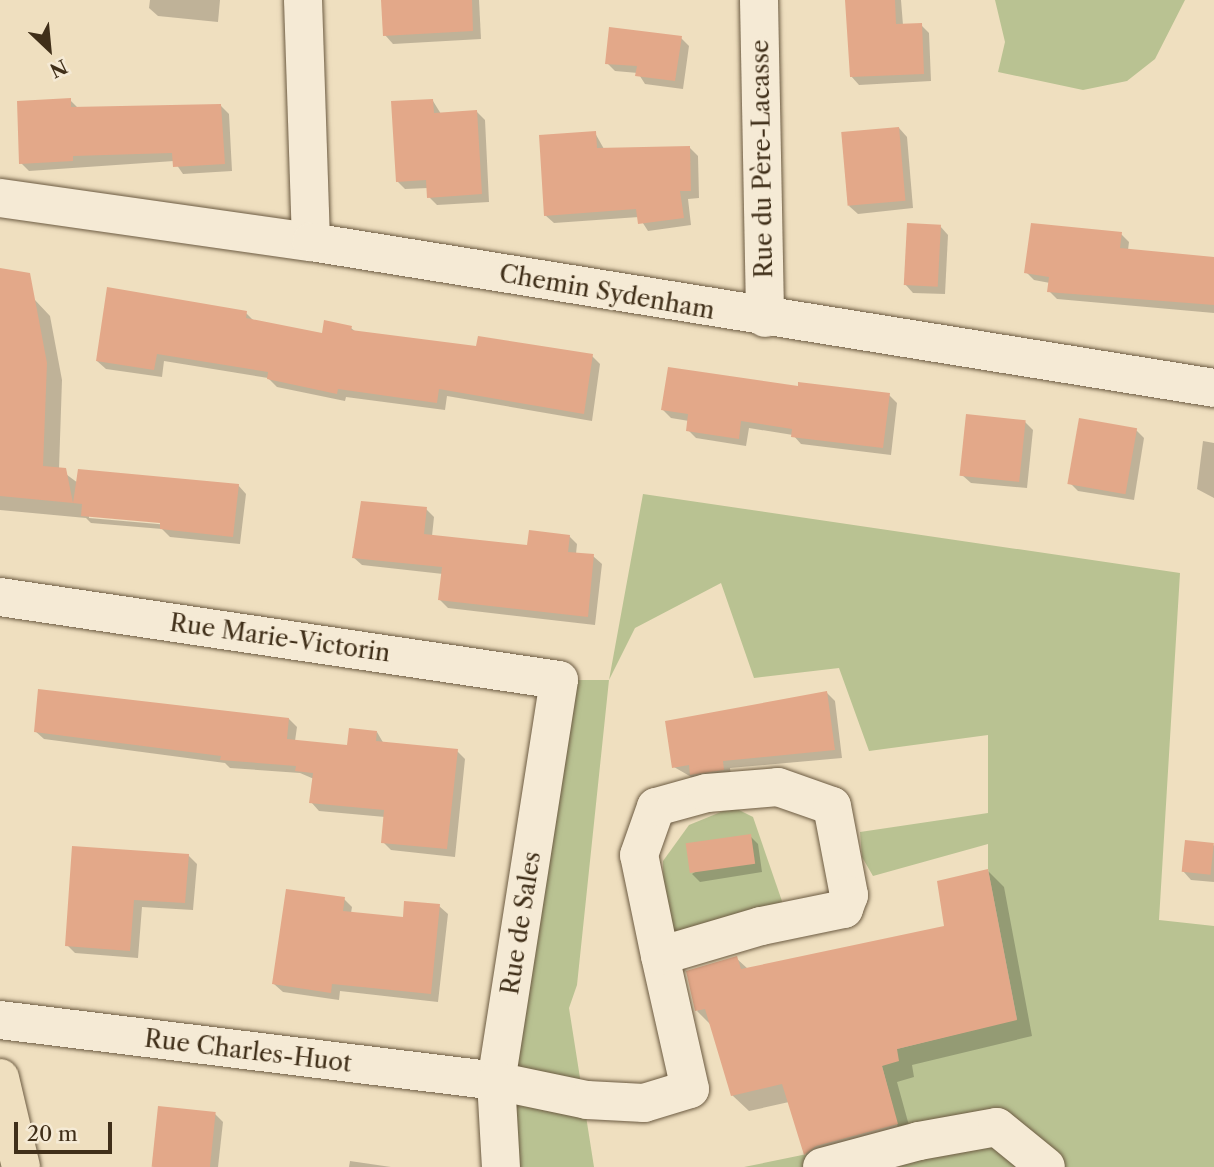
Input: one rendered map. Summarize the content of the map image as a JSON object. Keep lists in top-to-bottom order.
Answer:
{
  "streets": {
    "street": [
      "Rue du Père-Lacasse",
      "Chemin Sydenham",
      "Rue Marie-Victorin",
      "Rue de Sales",
      "Rue Charles-Huot"
    ]
  },
  "crossings": [
    ["Rue du Père-Lacasse", "Chemin Sydenham"],
    ["Rue Marie-Victorin", "Rue de Sales"],
    ["Rue de Sales", "Rue Charles-Huot"]
  ],
  "scale_bar": "20 m",
  "north": "bottom right"
}
